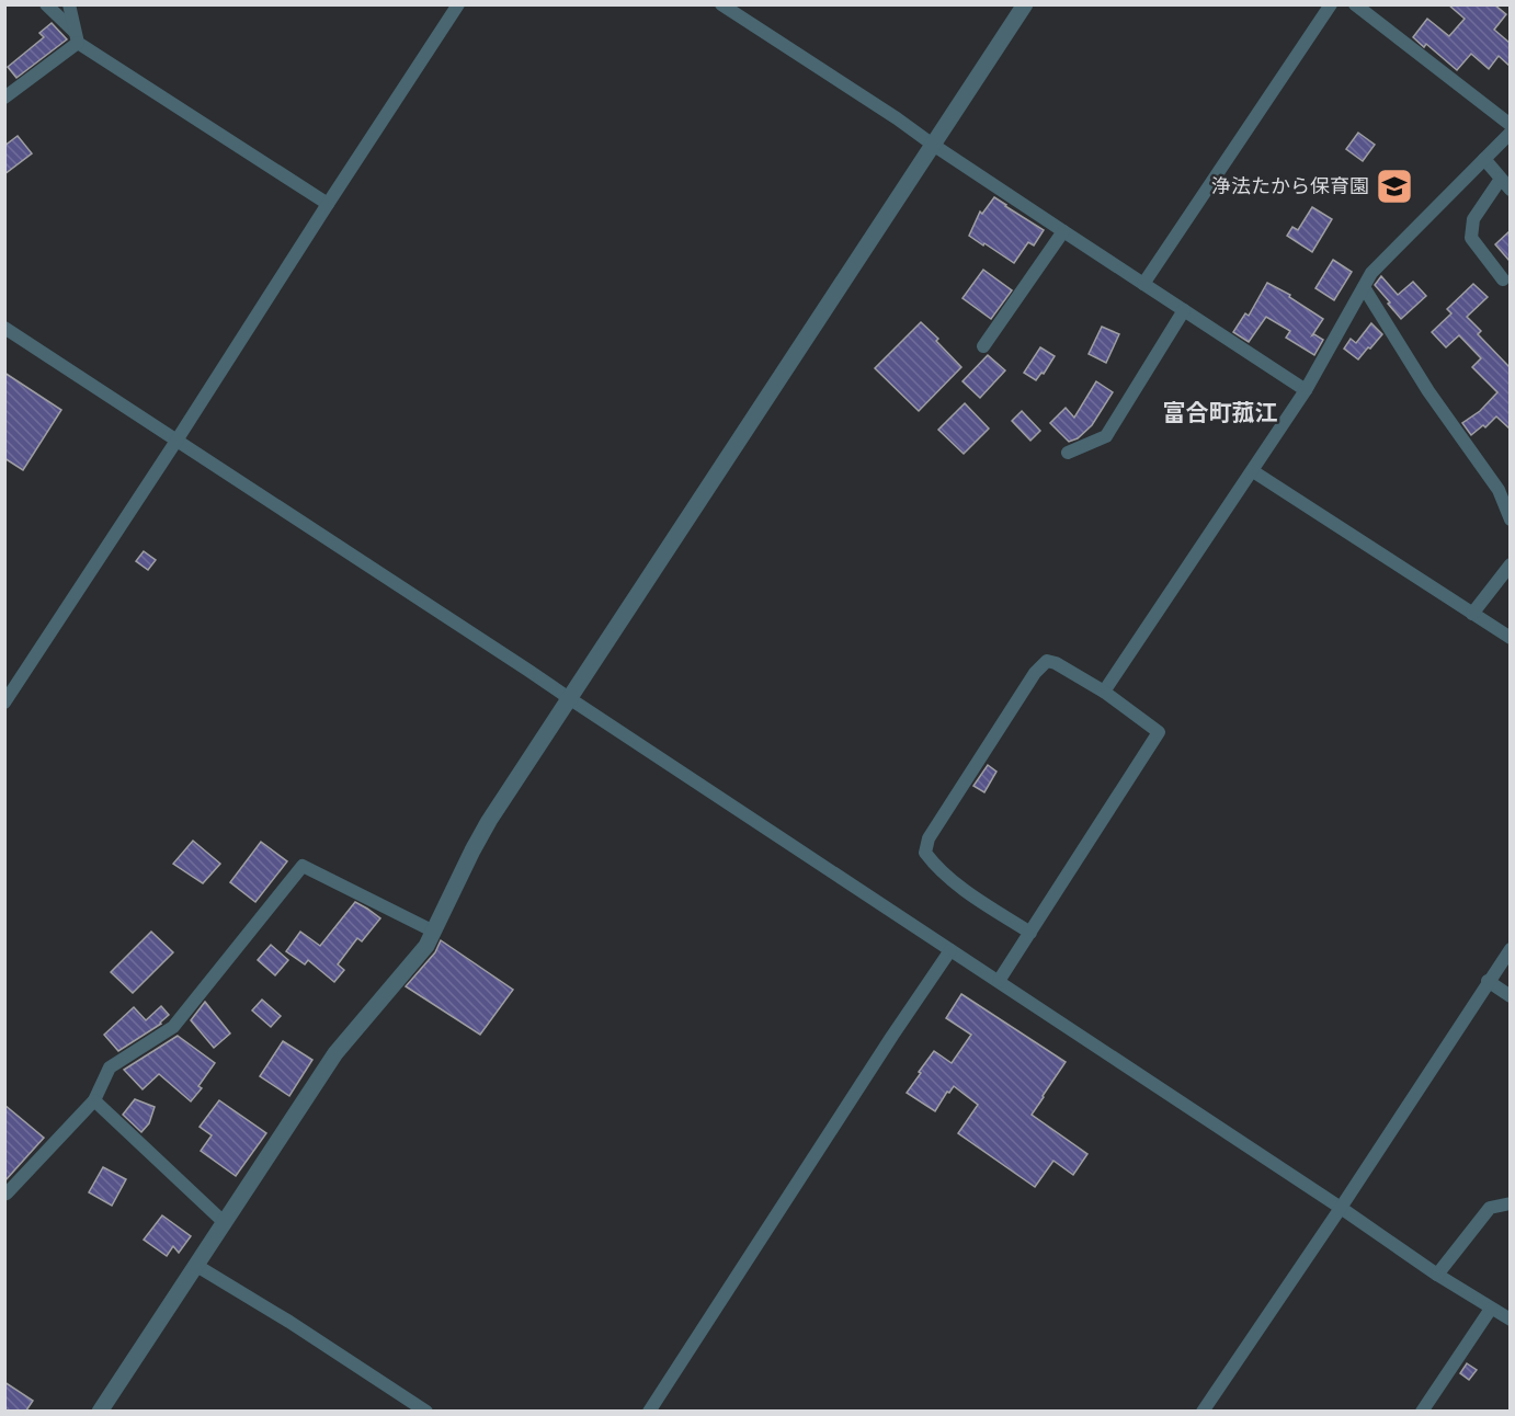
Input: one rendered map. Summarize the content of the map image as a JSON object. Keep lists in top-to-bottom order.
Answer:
{
  "districts": ["富合町菰江"],
  "places": {
    "school or university": ["浄法たから保育園"]
  }
}
